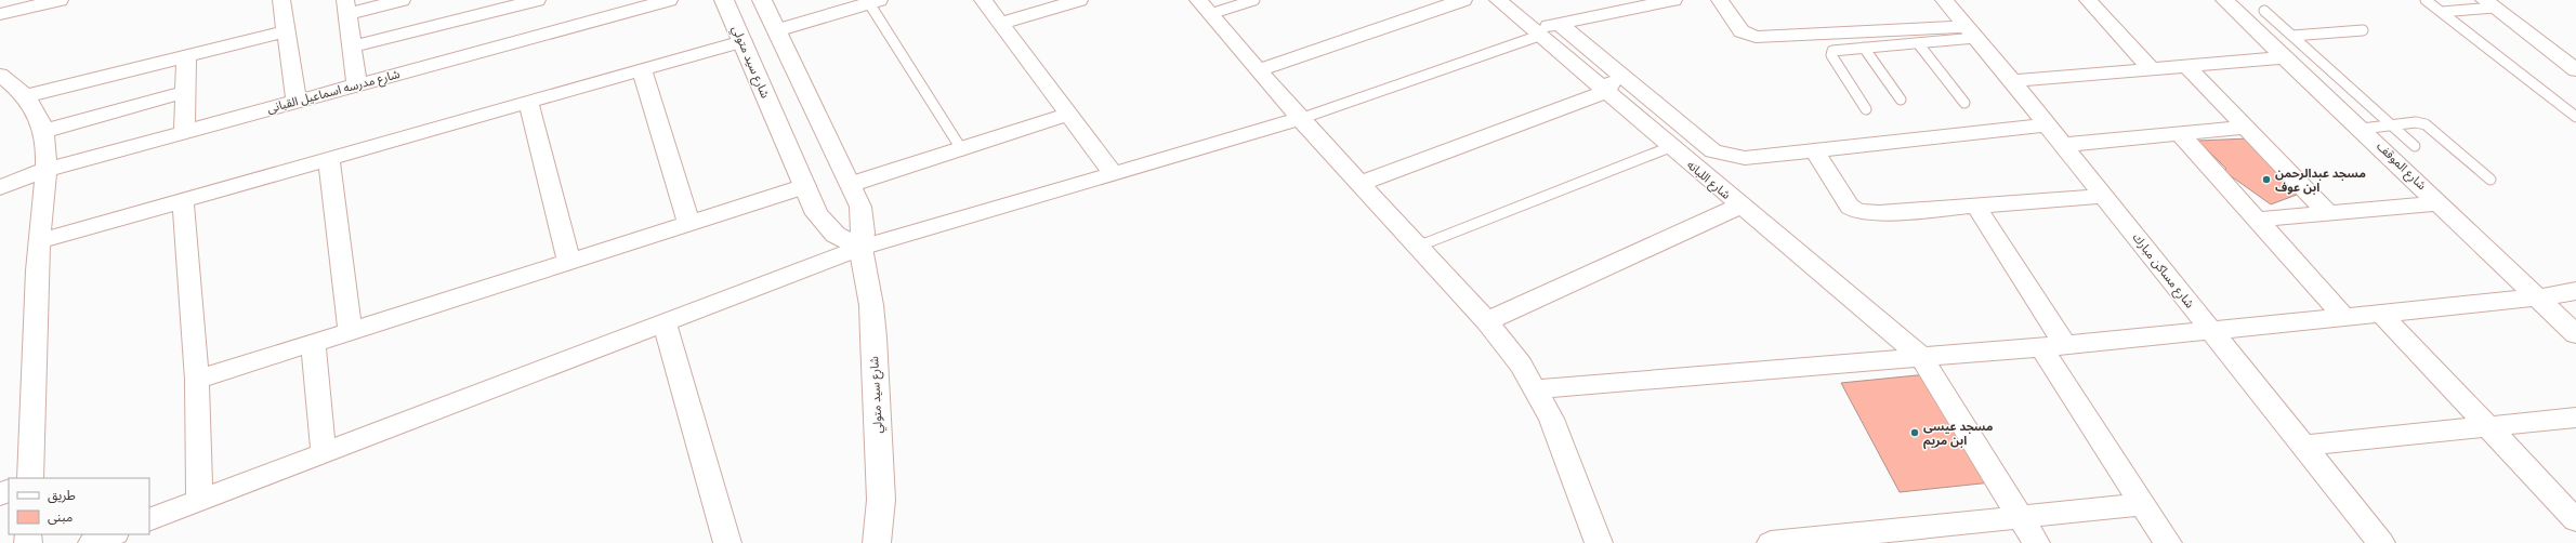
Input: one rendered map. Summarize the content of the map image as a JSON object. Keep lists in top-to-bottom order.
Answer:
{
  "streets": {
    "street": [
      "شارع سيد متولي",
      "شارع مدرسه اسماعيل القبانى",
      "شارع الموقف",
      "شارع اللبانه",
      "شارع مساكن مبارك"
    ]
  },
  "places": ["مسجد عبدالرحمن ابن عوف", "مسجد عيسى ابن مريم"],
  "legend": ["طريق", "مبنى"]
}
